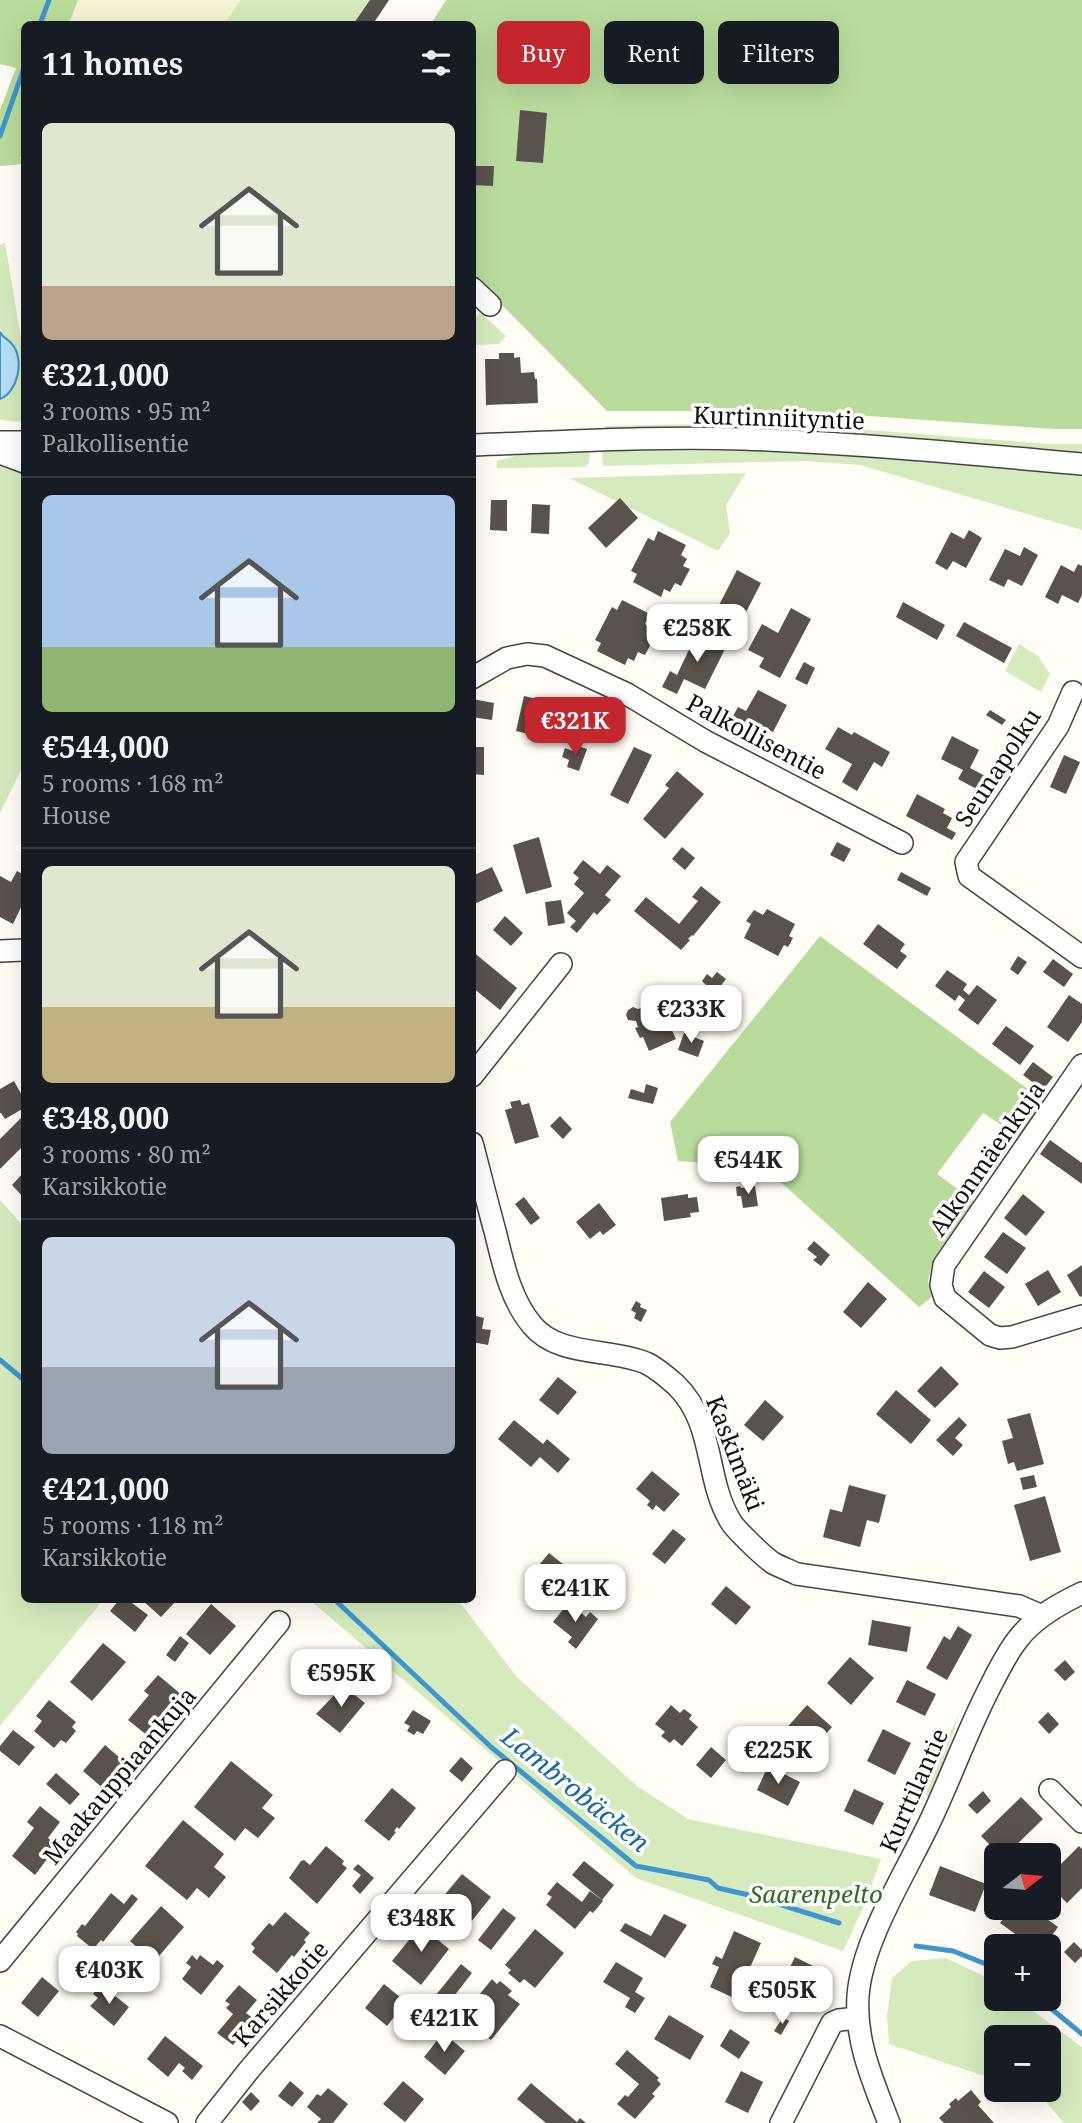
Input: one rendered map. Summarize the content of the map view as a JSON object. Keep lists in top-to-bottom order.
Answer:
{
  "streets": {
    "street": [
      "Kurtinniityntie",
      "Palkollisentie",
      "Seunapolku",
      "Alkonmäenkuja",
      "Kaskimäki",
      "Maakauppiaankuja",
      "Kurttilantie",
      "Karsikkotie"
    ]
  },
  "crossings": [
    ["Kaskimäki", "Kurttilantie"]
  ],
  "water": ["Lambrobäcken"],
  "parks": ["Saarenpelto"],
  "north": "right",
  "page": {
    "chip": ["Buy", "Rent", "Filters"],
    "heading": "11 homes",
    "list": [
      {
        "name": "€321,000",
        "note": "3 rooms · 95 m² · Palkollisentie"
      },
      {
        "name": "€544,000",
        "note": "5 rooms · 168 m² · House"
      },
      {
        "name": "€348,000",
        "note": "3 rooms · 80 m² · Karsikkotie"
      },
      {
        "name": "€421,000",
        "note": "5 rooms · 118 m² · Karsikkotie"
      }
    ],
    "price": [
      "€258K",
      "€321K",
      "€233K",
      "€544K",
      "€241K",
      "€595K",
      "€225K",
      "€348K",
      "€403K",
      "€505K",
      "€421K"
    ],
    "map_buttons": ["+", "−"]
  }
}
